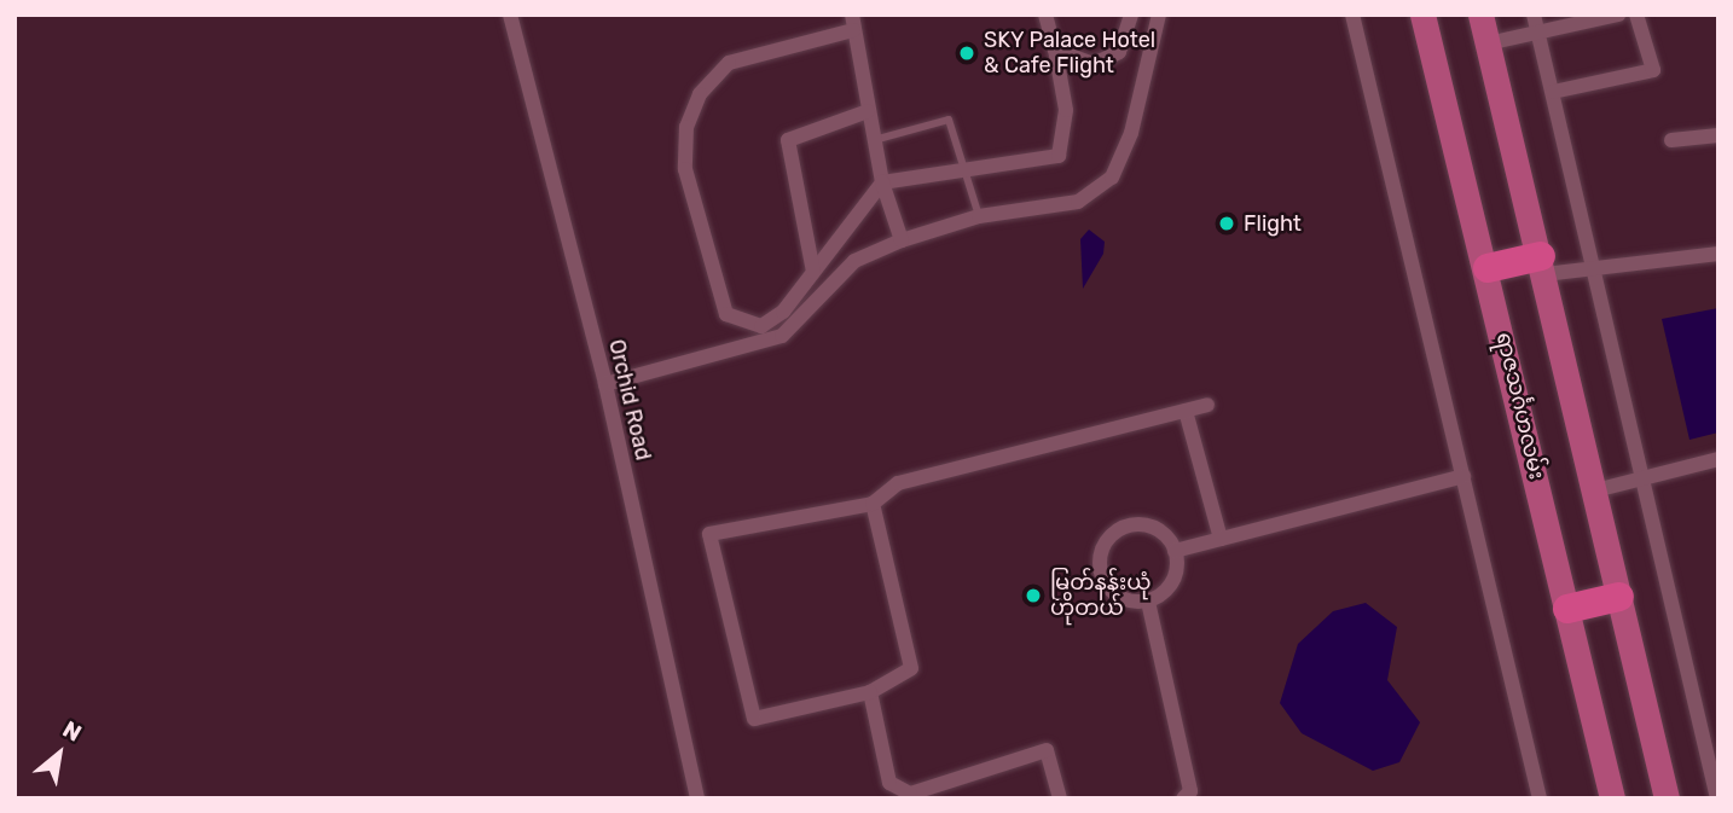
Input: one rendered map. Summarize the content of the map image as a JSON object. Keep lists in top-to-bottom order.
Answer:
{
  "streets": {
    "main road": ["ရာဇသင်္ဂဟလမ်း"],
    "street": ["Orchid Road"]
  },
  "places": ["SKY Palace Hotel & Cafe Flight", "Flight", "မြတ်နန်းယုံ ဟိုတယ်"],
  "north": "top right"
}
